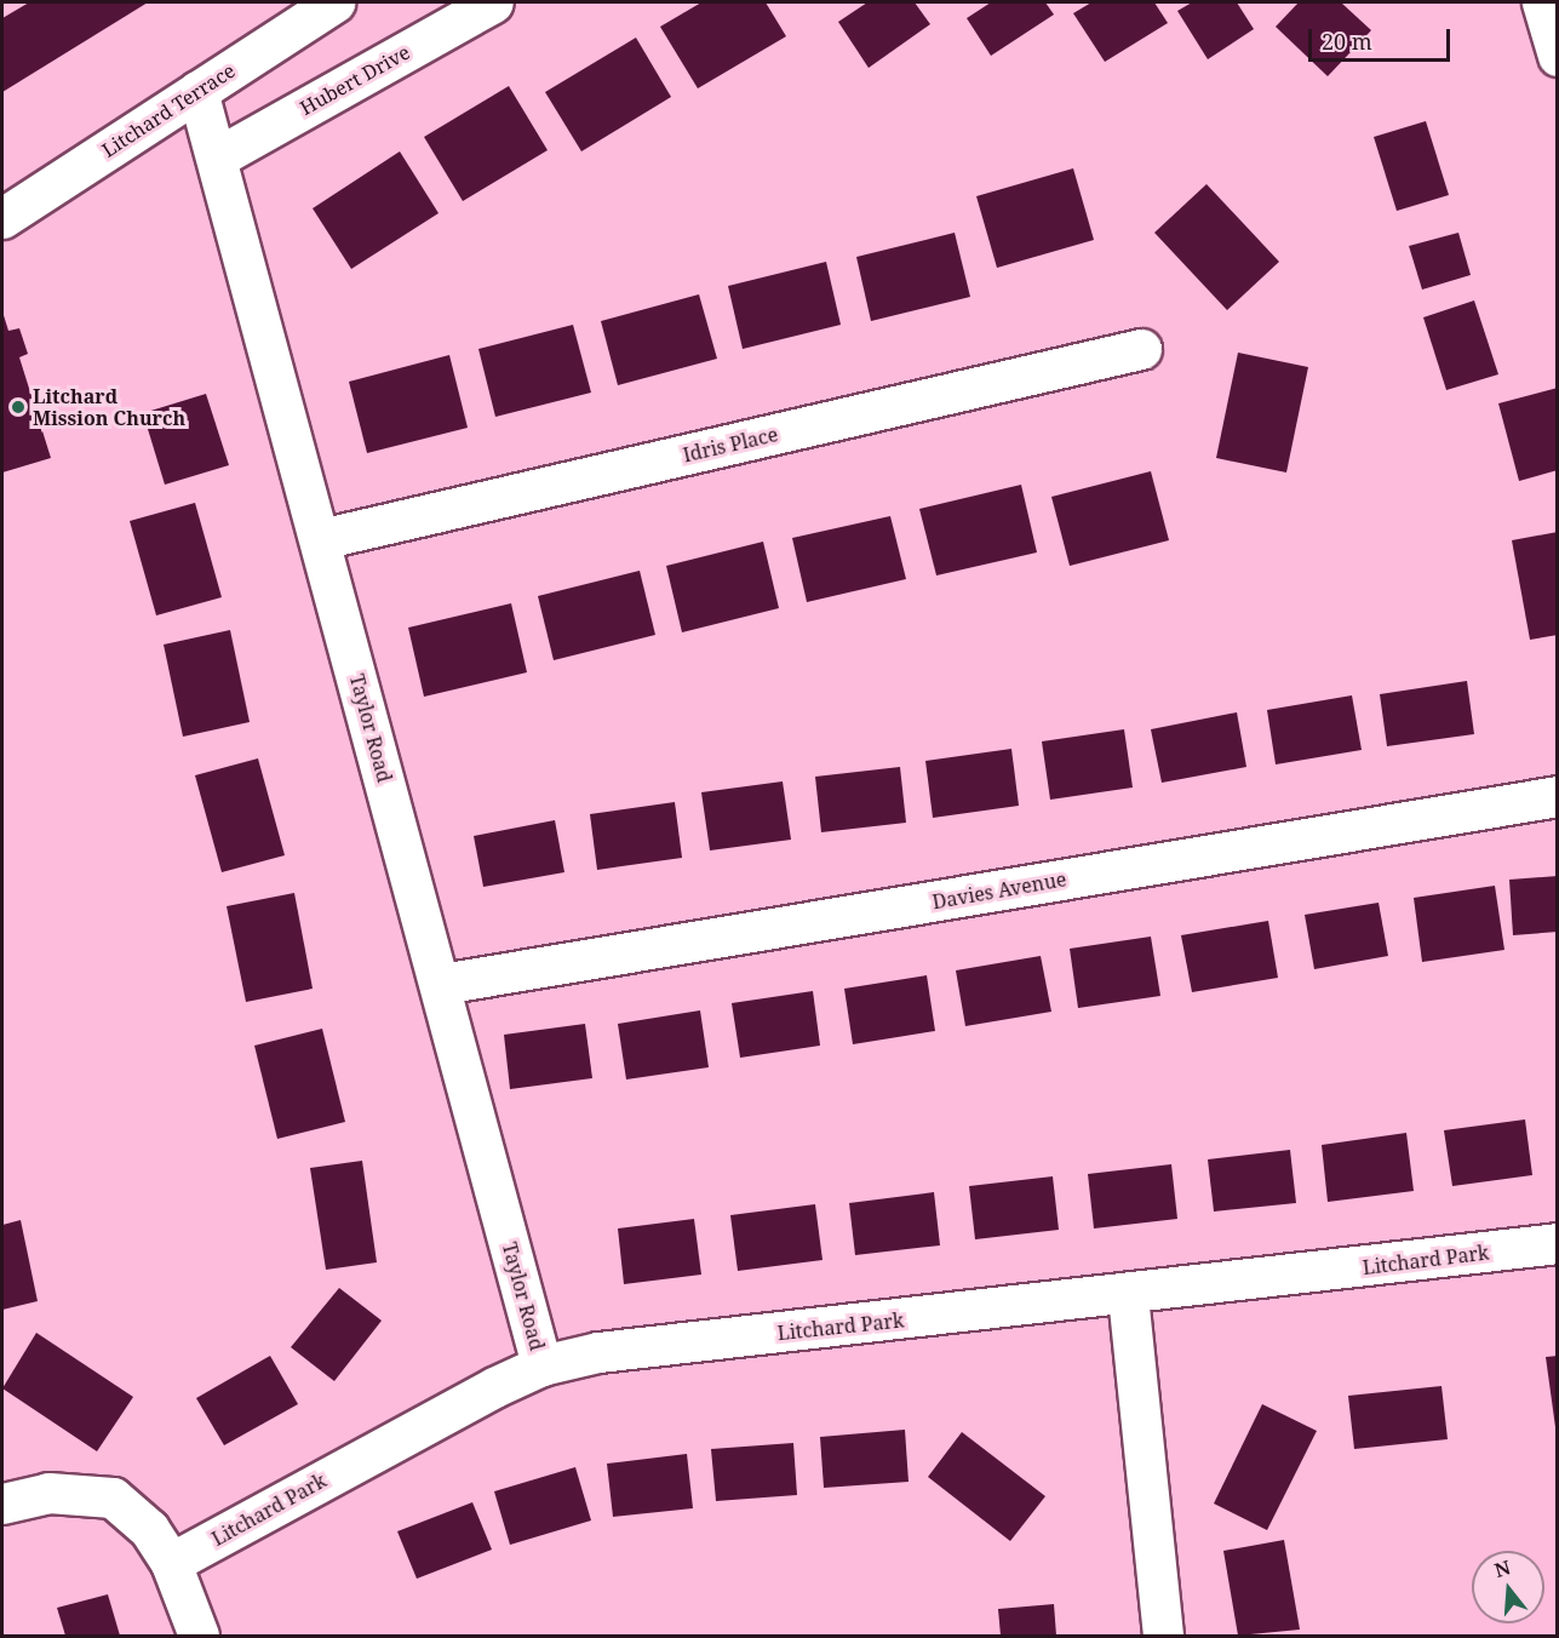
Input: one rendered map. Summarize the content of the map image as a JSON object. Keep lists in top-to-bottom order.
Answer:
{
  "streets": {
    "street": [
      "Hubert Drive",
      "Litchard Terrace",
      "Idris Place",
      "Taylor Road",
      "Davies Avenue",
      "Litchard Park"
    ]
  },
  "crossings": [
    ["Hubert Drive", "Taylor Road"],
    ["Litchard Terrace", "Taylor Road"],
    ["Idris Place", "Taylor Road"],
    ["Taylor Road", "Davies Avenue"],
    ["Taylor Road", "Litchard Park"]
  ],
  "places": ["Litchard Mission Church"],
  "scale_bar": "20 m",
  "north": "top"
}
